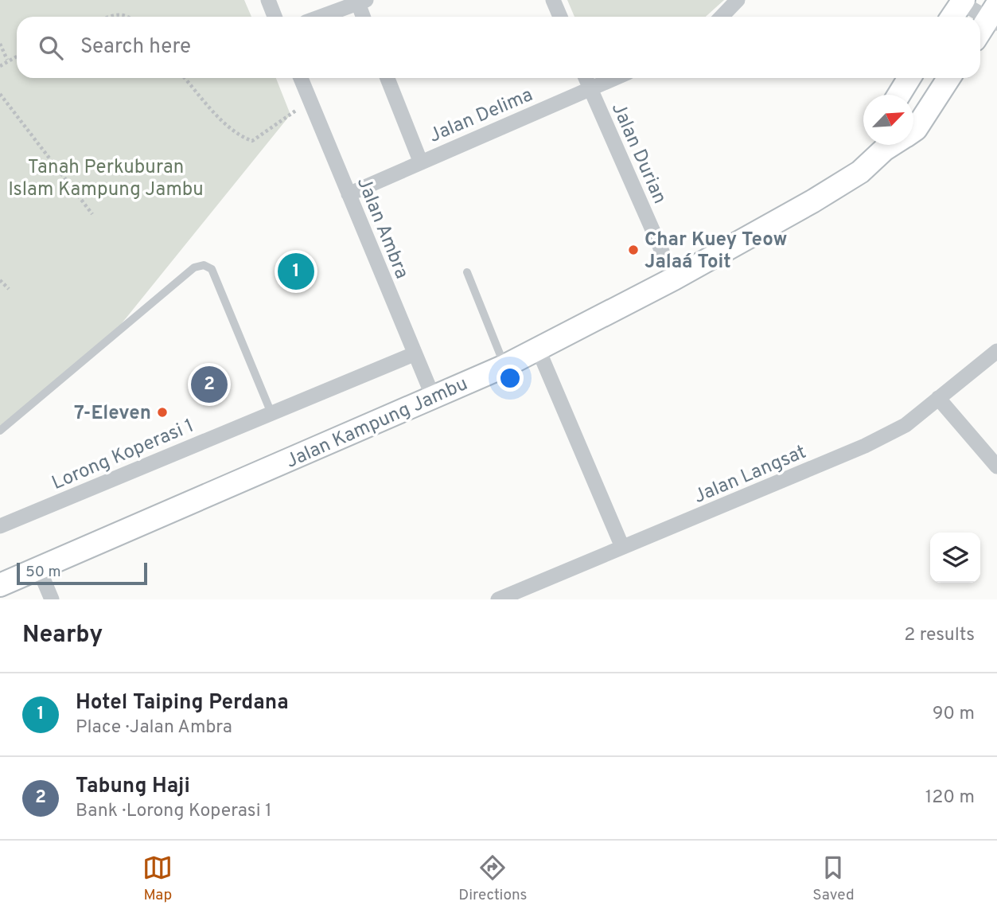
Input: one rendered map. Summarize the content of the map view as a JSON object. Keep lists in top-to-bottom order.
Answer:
{
  "streets": {
    "main road": ["Jalan Kampung Jambu"],
    "street": [
      "Jalan Delima",
      "Jalan Durian",
      "Jalan Ambra",
      "Lorong Koperasi 1",
      "Jalan Langsat"
    ]
  },
  "crossings": [
    ["Jalan Delima", "Jalan Durian"],
    ["Jalan Delima", "Jalan Ambra"],
    ["Jalan Durian", "Jalan Kampung Jambu"],
    ["Jalan Ambra", "Jalan Kampung Jambu"],
    ["Jalan Ambra", "Lorong Koperasi 1"]
  ],
  "parks": ["Tanah Perkuburan Islam Kampung Jambu"],
  "places": ["Char Kuey Teow Jalaá Toit", "7-Eleven"],
  "scale_bar": "50 m",
  "north": "top right",
  "page": {
    "search": "Search here",
    "pins": ["1", "2"],
    "scale": "50 m",
    "heading": ["Nearby", "2 results"],
    "list": [
      {
        "mark": "1",
        "name": "Hotel Taiping Perdana",
        "note": "Place · Jalan Ambra",
        "value": "90 m"
      },
      {
        "mark": "2",
        "name": "Tabung Haji",
        "note": "Bank · Lorong Koperasi 1",
        "value": "120 m"
      }
    ],
    "nav": ["Map", "Directions", "Saved"]
  }
}
